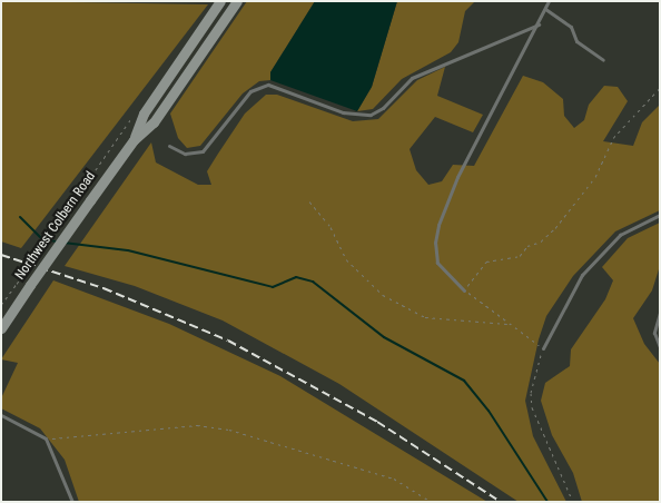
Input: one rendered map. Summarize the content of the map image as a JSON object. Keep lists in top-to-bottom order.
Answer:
{
  "streets": {
    "main road": ["Northwest Colbern Road"]
  }
}
